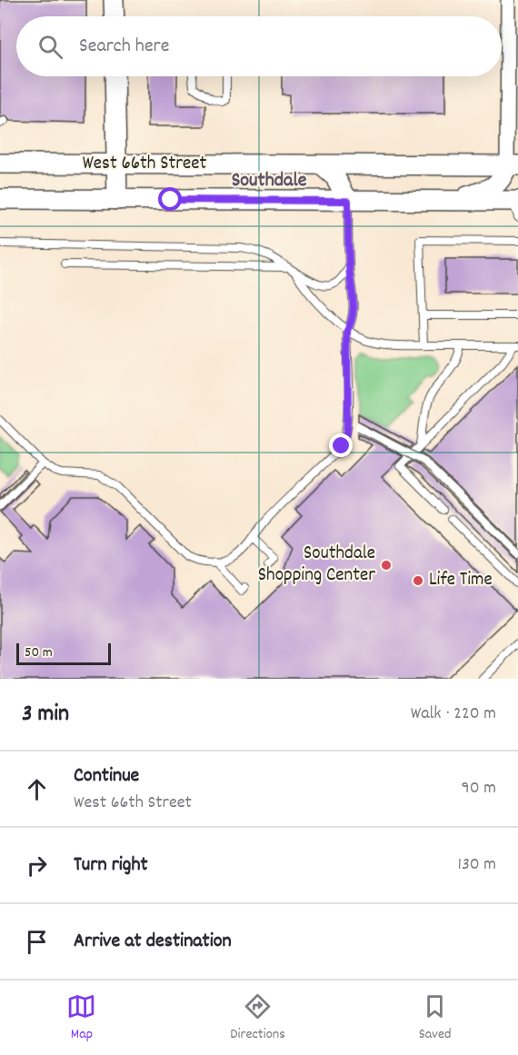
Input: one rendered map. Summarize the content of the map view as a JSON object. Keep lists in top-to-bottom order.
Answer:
{
  "streets": {
    "main road": ["West 66th Street"]
  },
  "districts": ["Southdale"],
  "places": ["Southdale Shopping Center", "Life Time"],
  "scale_bar": "50 m",
  "page": {
    "search": "Search here",
    "scale": "50 m",
    "heading": ["3 min", "Walk · 220 m"],
    "list": [
      ["Continue", "West 66th Street", "90 m"],
      ["Turn right", "130 m"],
      "Arrive at destination"
    ],
    "nav": ["Map", "Directions", "Saved"]
  }
}
